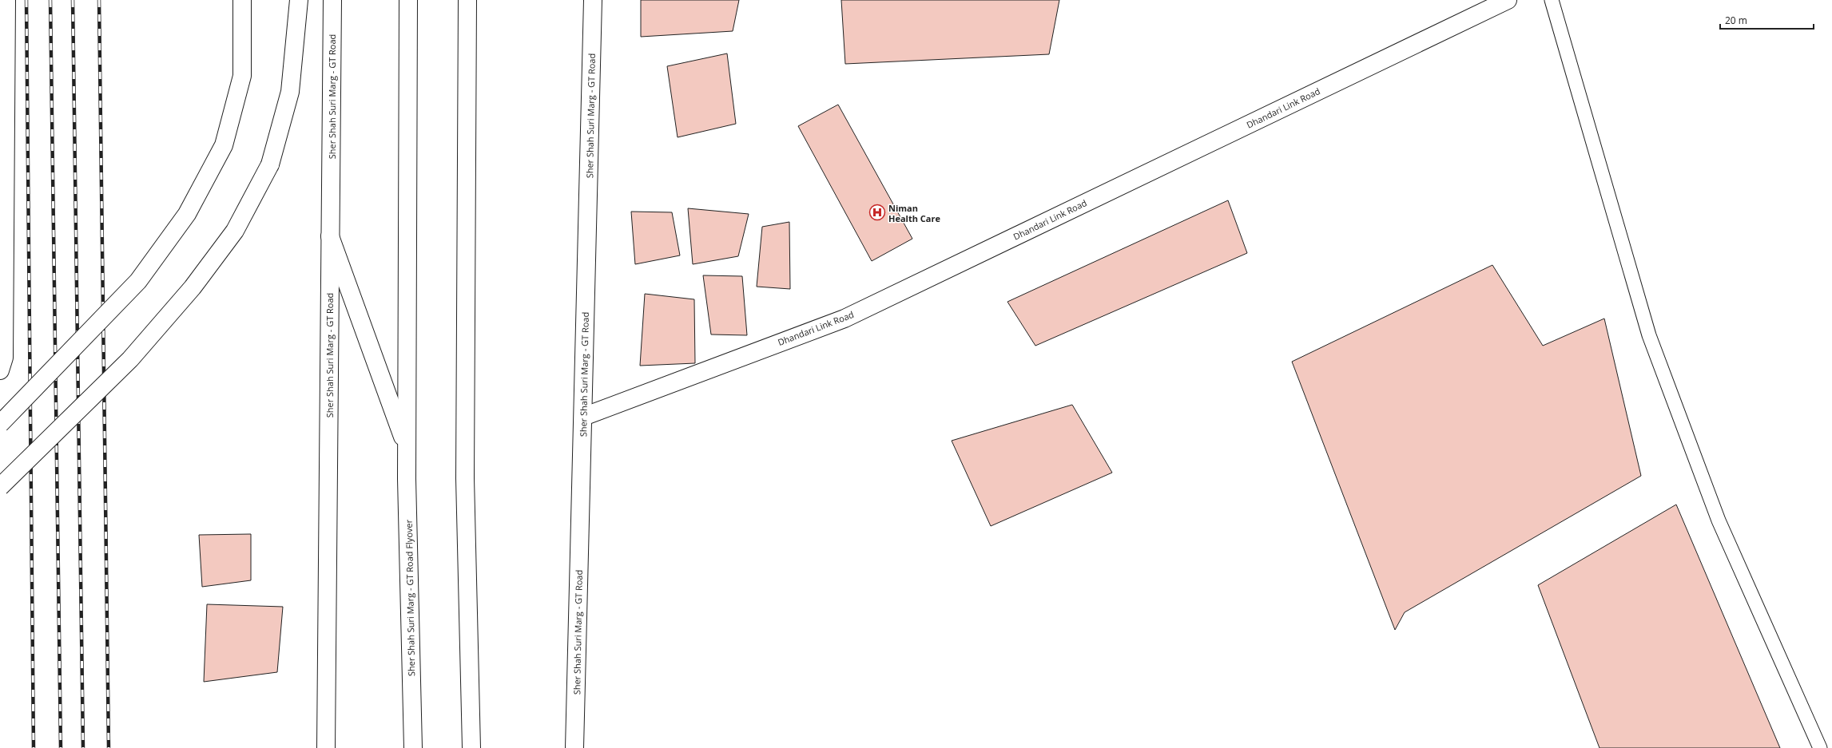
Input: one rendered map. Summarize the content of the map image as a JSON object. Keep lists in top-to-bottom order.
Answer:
{
  "streets": {
    "main road": ["Sher Shah Suri Marg - GT Road", "Dhandari Link Road", "Sher Shah Suri Marg - GT Road Flyover"]
  },
  "crossings": [
    ["Sher Shah Suri Marg - GT Road", "Dhandari Link Road"]
  ],
  "places": {
    "hospital": ["Niman Health Care"]
  },
  "scale_bar": "20 m"
}
